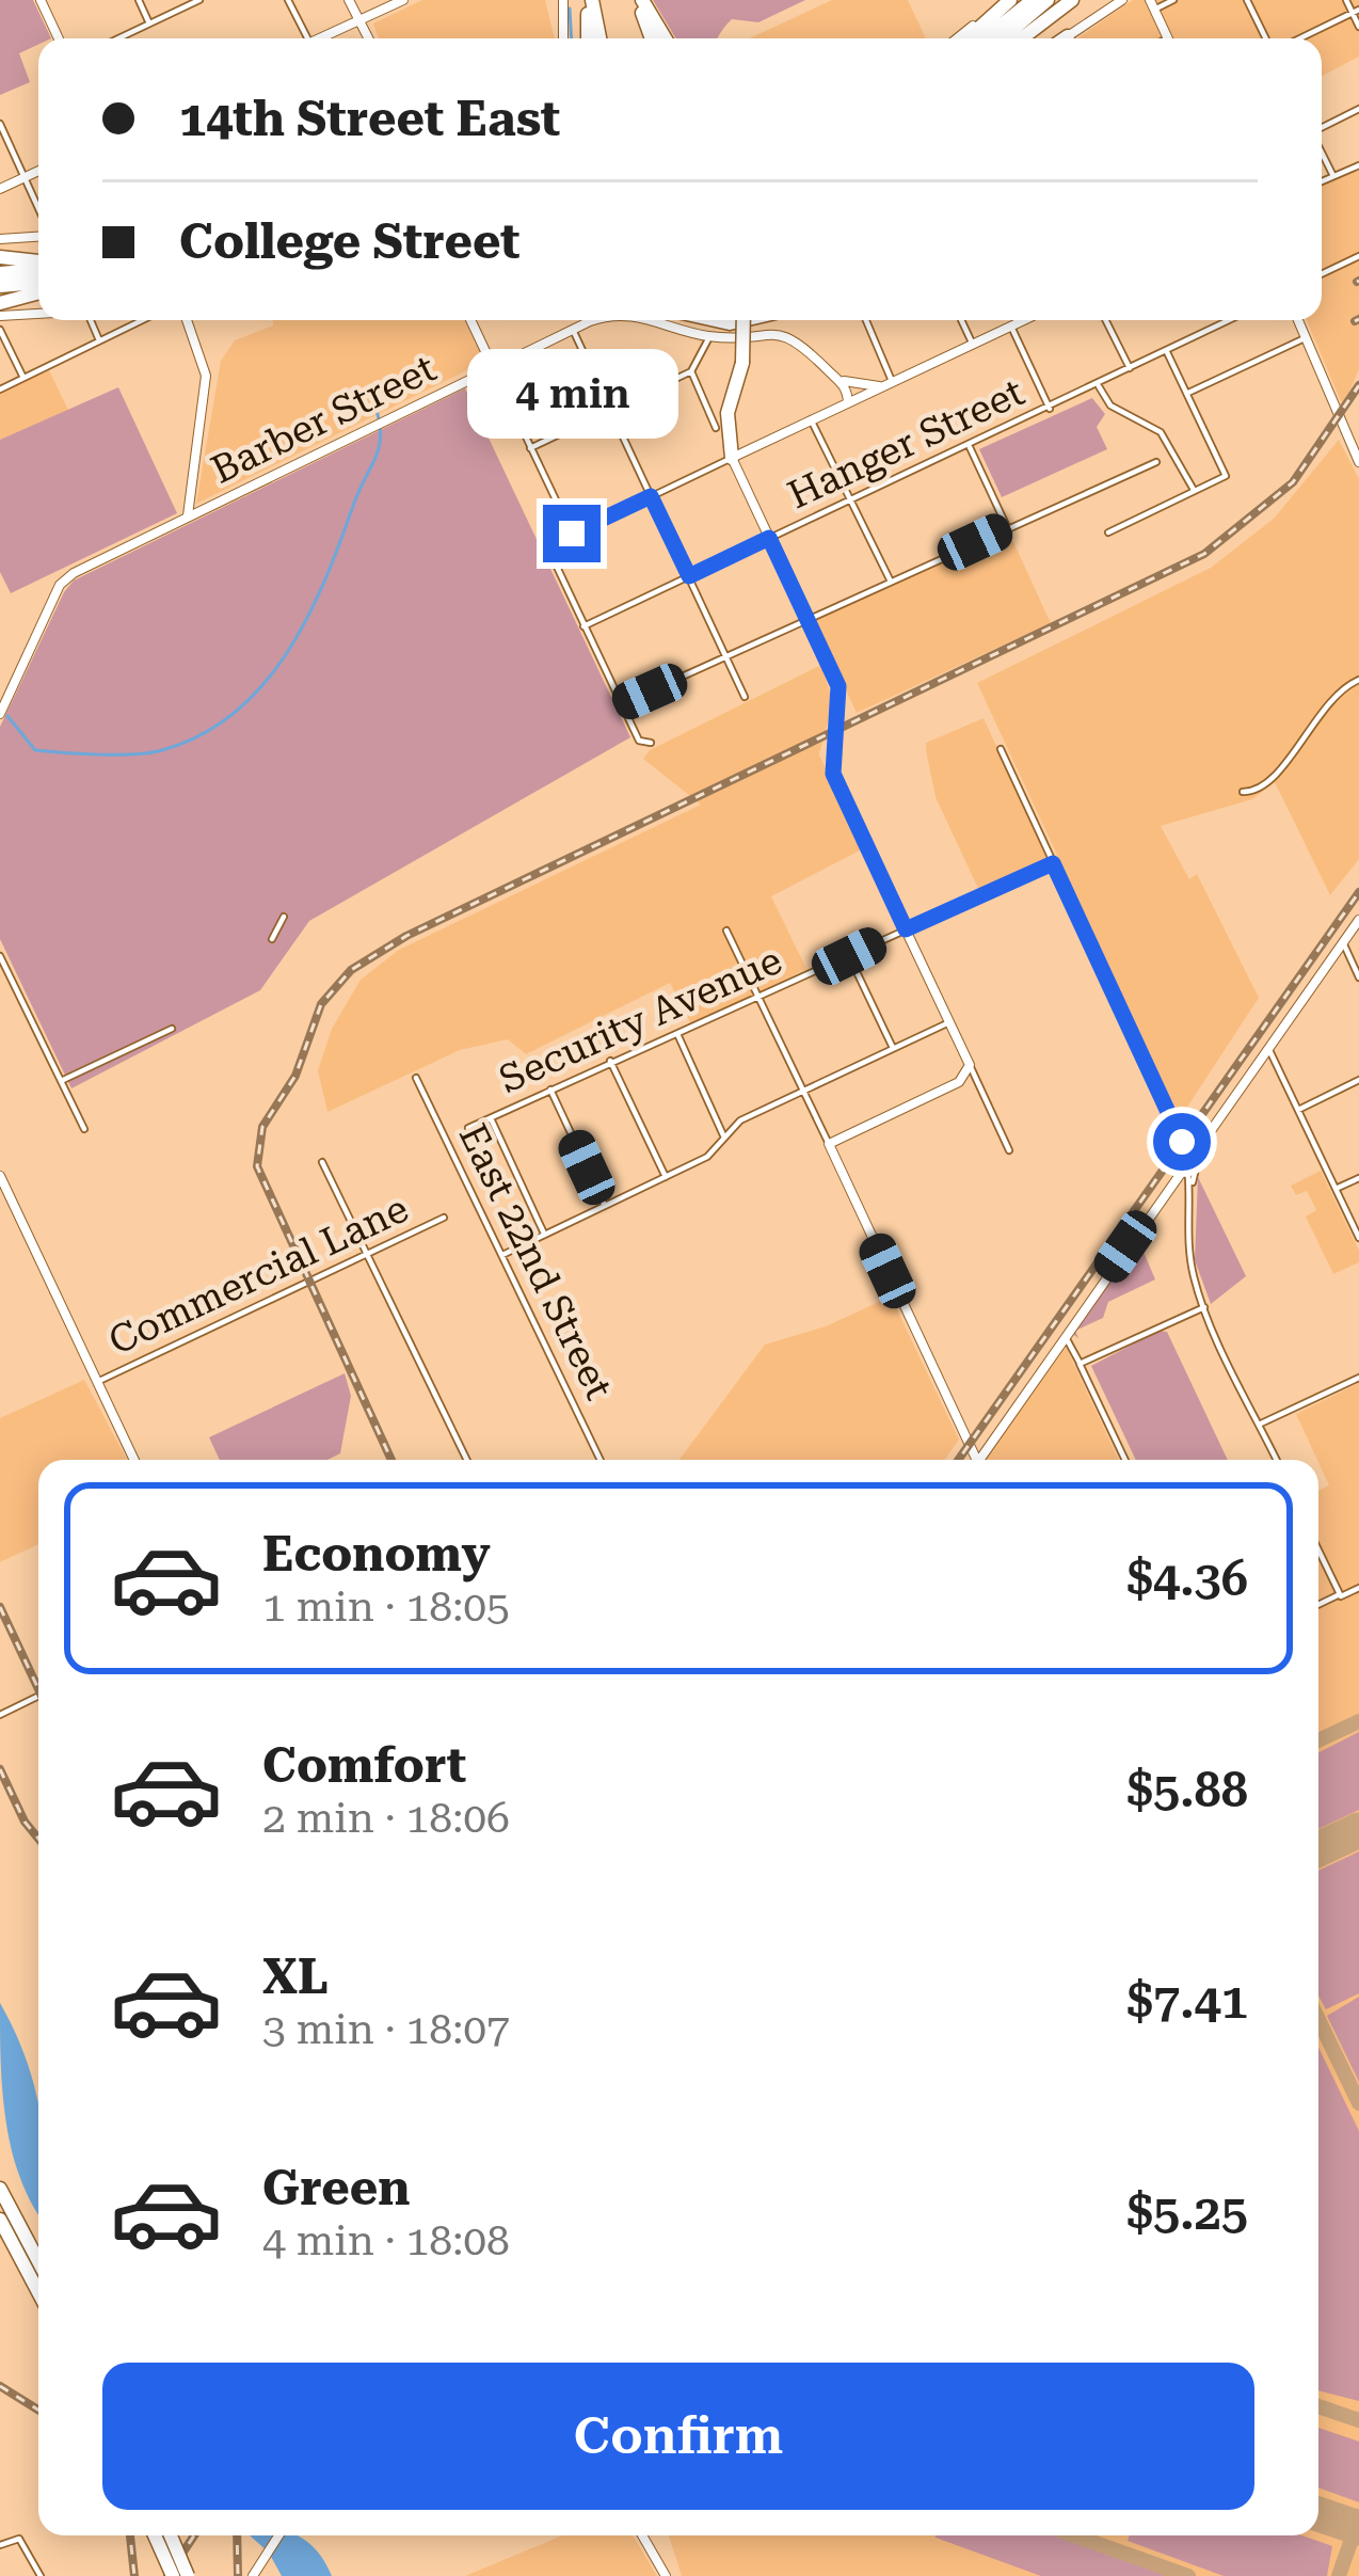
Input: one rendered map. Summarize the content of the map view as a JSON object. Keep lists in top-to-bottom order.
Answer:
{
  "streets": {
    "main road": ["Barber Street"],
    "street": [
      "Hanger Street",
      "Security Avenue",
      "East 22nd Street",
      "Commercial Lane"
    ]
  },
  "page": {
    "banner": ["14th Street East", "College Street"],
    "bubble": "4 min",
    "list": [
      {
        "name": "Economy",
        "note": "1 min · 18:05",
        "value": "$4.36"
      },
      {
        "name": "Comfort",
        "note": "2 min · 18:06",
        "value": "$5.88"
      },
      {
        "name": "XL",
        "note": "3 min · 18:07",
        "value": "$7.41"
      },
      {
        "name": "Green",
        "note": "4 min · 18:08",
        "value": "$5.25"
      }
    ],
    "buttons": "Confirm"
  }
}
